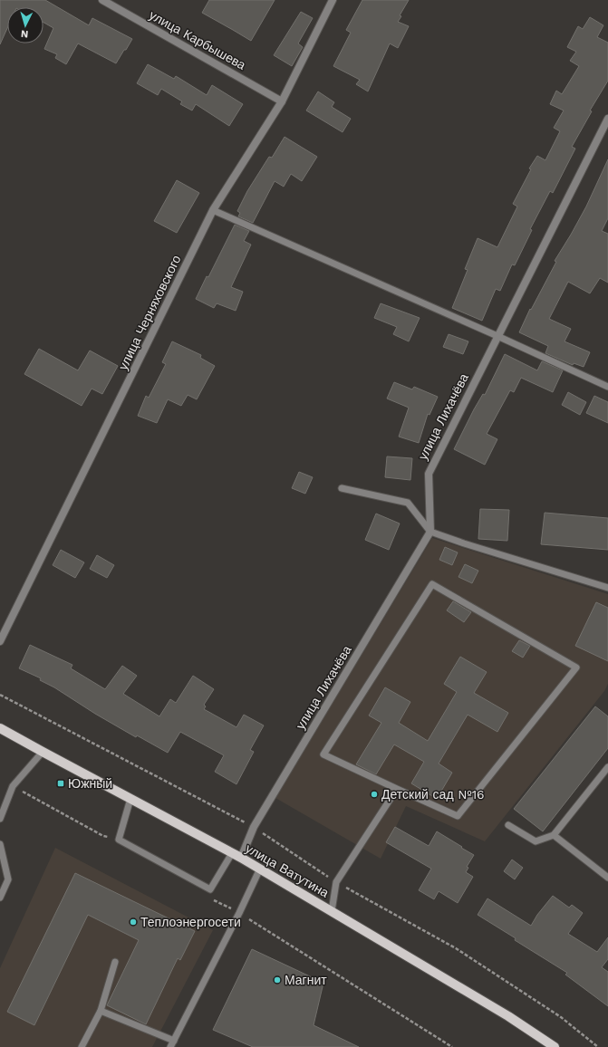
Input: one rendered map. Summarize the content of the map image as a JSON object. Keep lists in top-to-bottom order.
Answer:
{
  "streets": {
    "main road": ["улица Ватутина"],
    "street": ["улица Карбышева", "улица Черняховского", "улица Лихачёва"]
  },
  "crossings": [
    ["улица Карбышева", "улица Черняховского"],
    ["улица Лихачёва", "улица Ватутина"]
  ],
  "places": {
    "transit": ["Южный"],
    "other": ["Детский сад №16", "Теплоэнергосети", "Магнит"]
  },
  "north": "bottom"
}
